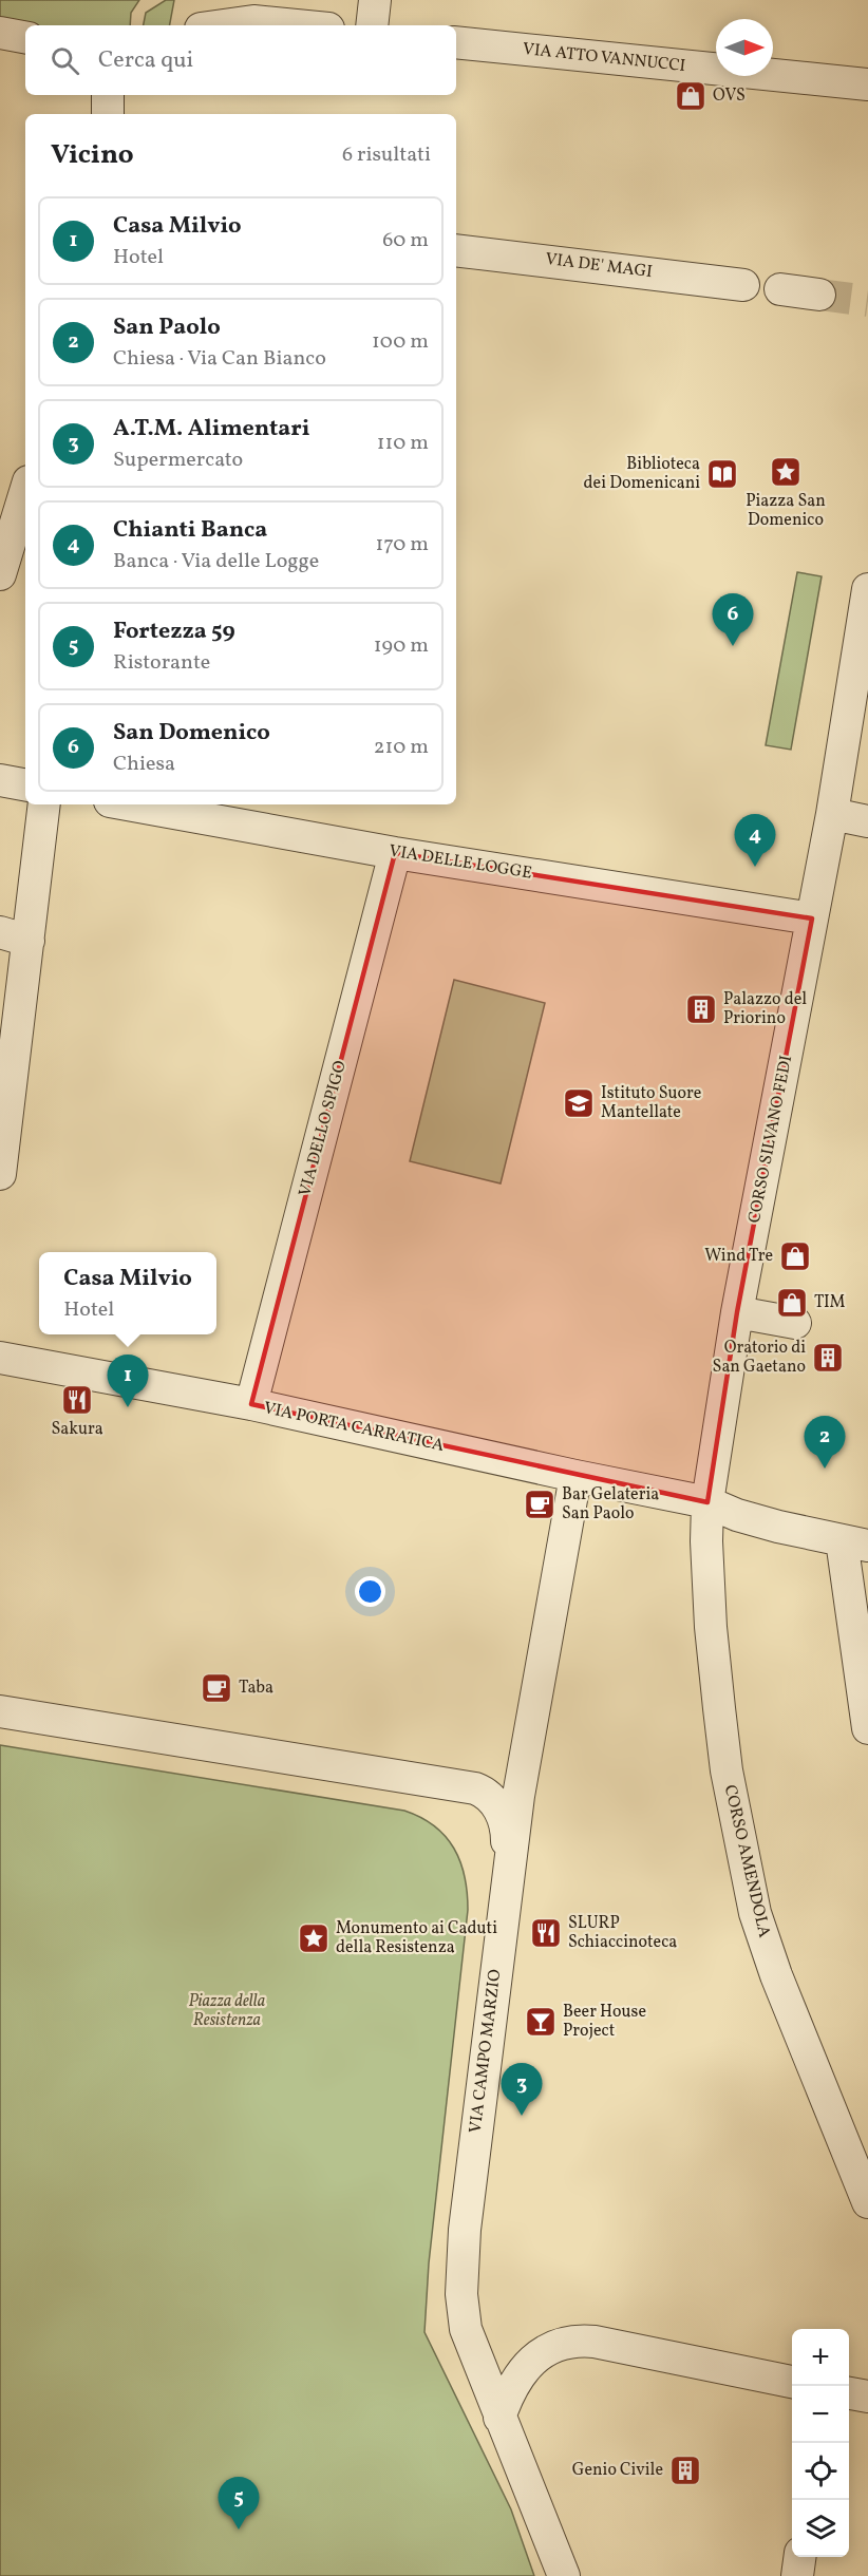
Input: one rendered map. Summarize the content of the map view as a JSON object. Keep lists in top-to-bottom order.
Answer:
{
  "streets": {
    "street": [
      "VIA ATTO VANNUCCI",
      "VIA DE' MAGI",
      "VIA DELLE LOGGE",
      "VIA DELLO SPIGO",
      "CORSO SILVANO FEDI",
      "VIA PORTA CARRATICA",
      "CORSO AMENDOLA",
      "VIA CAMPO MARZIO"
    ]
  },
  "crossings": [
    ["VIA DELLE LOGGE", "VIA DELLO SPIGO"],
    ["VIA DELLE LOGGE", "CORSO SILVANO FEDI"],
    ["VIA DELLO SPIGO", "VIA PORTA CARRATICA"],
    ["CORSO SILVANO FEDI", "VIA PORTA CARRATICA"],
    ["CORSO SILVANO FEDI", "CORSO AMENDOLA"],
    ["VIA PORTA CARRATICA", "CORSO AMENDOLA"],
    ["VIA PORTA CARRATICA", "VIA CAMPO MARZIO"]
  ],
  "parks": ["Piazza della Resistenza"],
  "places": {
    "shop": ["OVS", "Wind Tre", "TIM"],
    "place": ["Piazza San Domenico", "Monumento ai Caduti della Resistenza"],
    "library": ["Biblioteca dei Domenicani"],
    "building": ["Palazzo del Priorino", "Oratorio di San Gaetano", "Genio Civile"],
    "school or university": ["Istituto Suore Mantellate"],
    "restaurant": ["Sakura", "SLURP Schiaccinoteca"],
    "cafe": ["Bar Gelateria San Paolo", "Taba"],
    "bar": ["Beer House Project"]
  },
  "north": "right",
  "page": {
    "search": "Cerca qui",
    "heading": ["Vicino", "6 risultati"],
    "list": [
      {
        "mark": "1",
        "name": "Casa Milvio",
        "note": "Hotel",
        "value": "60 m"
      },
      {
        "mark": "2",
        "name": "San Paolo",
        "note": "Chiesa · Via Can Bianco",
        "value": "100 m"
      },
      {
        "mark": "3",
        "name": "A.T.M. Alimentari",
        "note": "Supermercato",
        "value": "110 m"
      },
      {
        "mark": "4",
        "name": "Chianti Banca",
        "note": "Banca · Via delle Logge",
        "value": "170 m"
      },
      {
        "mark": "5",
        "name": "Fortezza 59",
        "note": "Ristorante",
        "value": "190 m"
      },
      {
        "mark": "6",
        "name": "San Domenico",
        "note": "Chiesa",
        "value": "210 m"
      }
    ],
    "pins": [
      "6",
      "4",
      "1",
      "2",
      "3",
      "5"
    ],
    "popup": ["Casa Milvio", "Hotel"],
    "map_buttons": ["+", "−"]
  }
}
